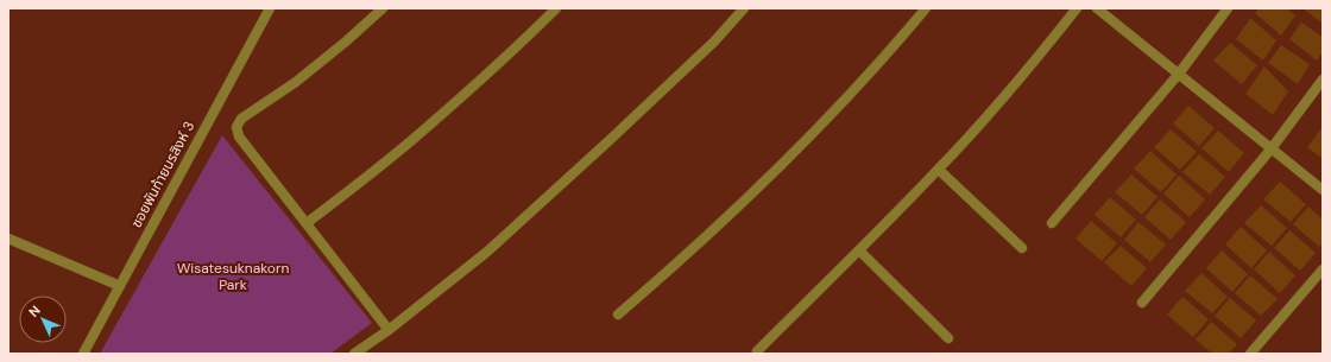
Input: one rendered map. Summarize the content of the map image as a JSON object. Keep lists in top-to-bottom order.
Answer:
{
  "streets": {
    "street": ["ซอยพันท้ายนรสิงห์ 3"]
  },
  "parks": ["Wisatesuknakorn Park"],
  "north": "top left"
}
